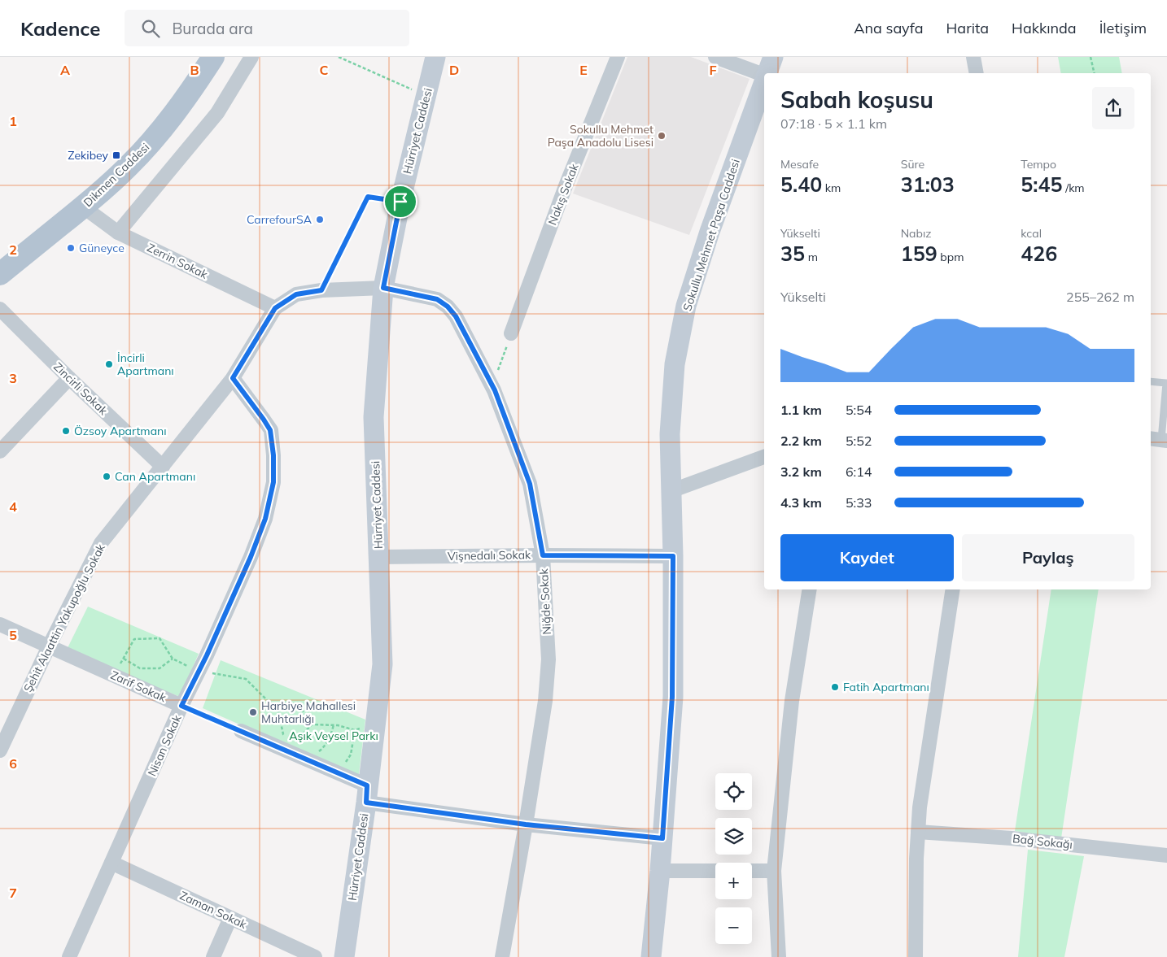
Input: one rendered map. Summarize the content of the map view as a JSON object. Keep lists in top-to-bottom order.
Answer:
{
  "streets": {
    "main road": ["Hürriyet Caddesi", "Dikmen Caddesi", "Sokullu Mehmet Paşa Caddesi"],
    "street": [
      "Nakış Sokak",
      "Zerrin Sokak",
      "Zincirli Sokak",
      "Vişnedalı Sokak",
      "Niğde Sokak",
      "Şehit Alaattin Yakupoğlu Sokak",
      "Zarif Sokak",
      "Nisan Sokak",
      "Bağ Sokağı",
      "Zaman Sokak"
    ]
  },
  "crossings": [
    ["Hürriyet Caddesi", "Vişnedalı Sokak"],
    ["Hürriyet Caddesi", "Niğde Sokak"],
    ["Hürriyet Caddesi", "Şehit Alaattin Yakupoğlu Sokak"],
    ["Dikmen Caddesi", "Zerrin Sokak"],
    ["Sokullu Mehmet Paşa Caddesi", "Vişnedalı Sokak"],
    ["Zerrin Sokak", "Şehit Alaattin Yakupoğlu Sokak"],
    ["Zincirli Sokak", "Şehit Alaattin Yakupoğlu Sokak"],
    ["Vişnedalı Sokak", "Niğde Sokak"],
    ["Niğde Sokak", "Şehit Alaattin Yakupoğlu Sokak"],
    ["Şehit Alaattin Yakupoğlu Sokak", "Zarif Sokak"],
    ["Şehit Alaattin Yakupoğlu Sokak", "Nisan Sokak"],
    ["Zarif Sokak", "Nisan Sokak"],
    ["Nisan Sokak", "Zaman Sokak"]
  ],
  "parks": ["Aşık Veysel Parkı"],
  "places": {
    "other": [
      "Sokullu Mehmet Paşa Anadolu Lisesi",
      "CarrefourSA",
      "Güneyce",
      "İncirli Apartmanı",
      "Özsoy Apartmanı",
      "Can Apartmanı",
      "Fatih Apartmanı",
      "Harbiye Mahallesi Muhtarlığı"
    ],
    "transit": ["Zekibey"]
  },
  "page": {
    "header": "Kadence",
    "search": "Burada ara",
    "nav": [
      "Ana sayfa",
      "Harita",
      "Hakkında",
      "İletişim"
    ],
    "heading": ["Sabah koşusu", "07:18 · 5 × 1.1 km"],
    "stats": [
      ["Mesafe", "5.40 km"],
      ["Süre", "31:03"],
      ["Tempo", "5:45 /km"],
      ["Yükselti", "35 m"],
      ["Nabız", "159 bpm"],
      ["kcal", "426"]
    ],
    "chart": ["Yükselti", "255–262 m"],
    "list": [
      {
        "name": "1.1 km",
        "note": "5:54"
      },
      {
        "name": "2.2 km",
        "note": "5:52"
      },
      {
        "name": "3.2 km",
        "note": "6:14"
      },
      {
        "name": "4.3 km",
        "note": "5:33"
      }
    ],
    "buttons": ["Kaydet", "Paylaş"],
    "map_buttons": ["+", "−"]
  },
  "grid": {
    "columns": [
      "A",
      "B",
      "C",
      "D",
      "E",
      "F"
    ],
    "rows": [
      "1",
      "2",
      "3",
      "4",
      "5",
      "6",
      "7"
    ]
  }
}
